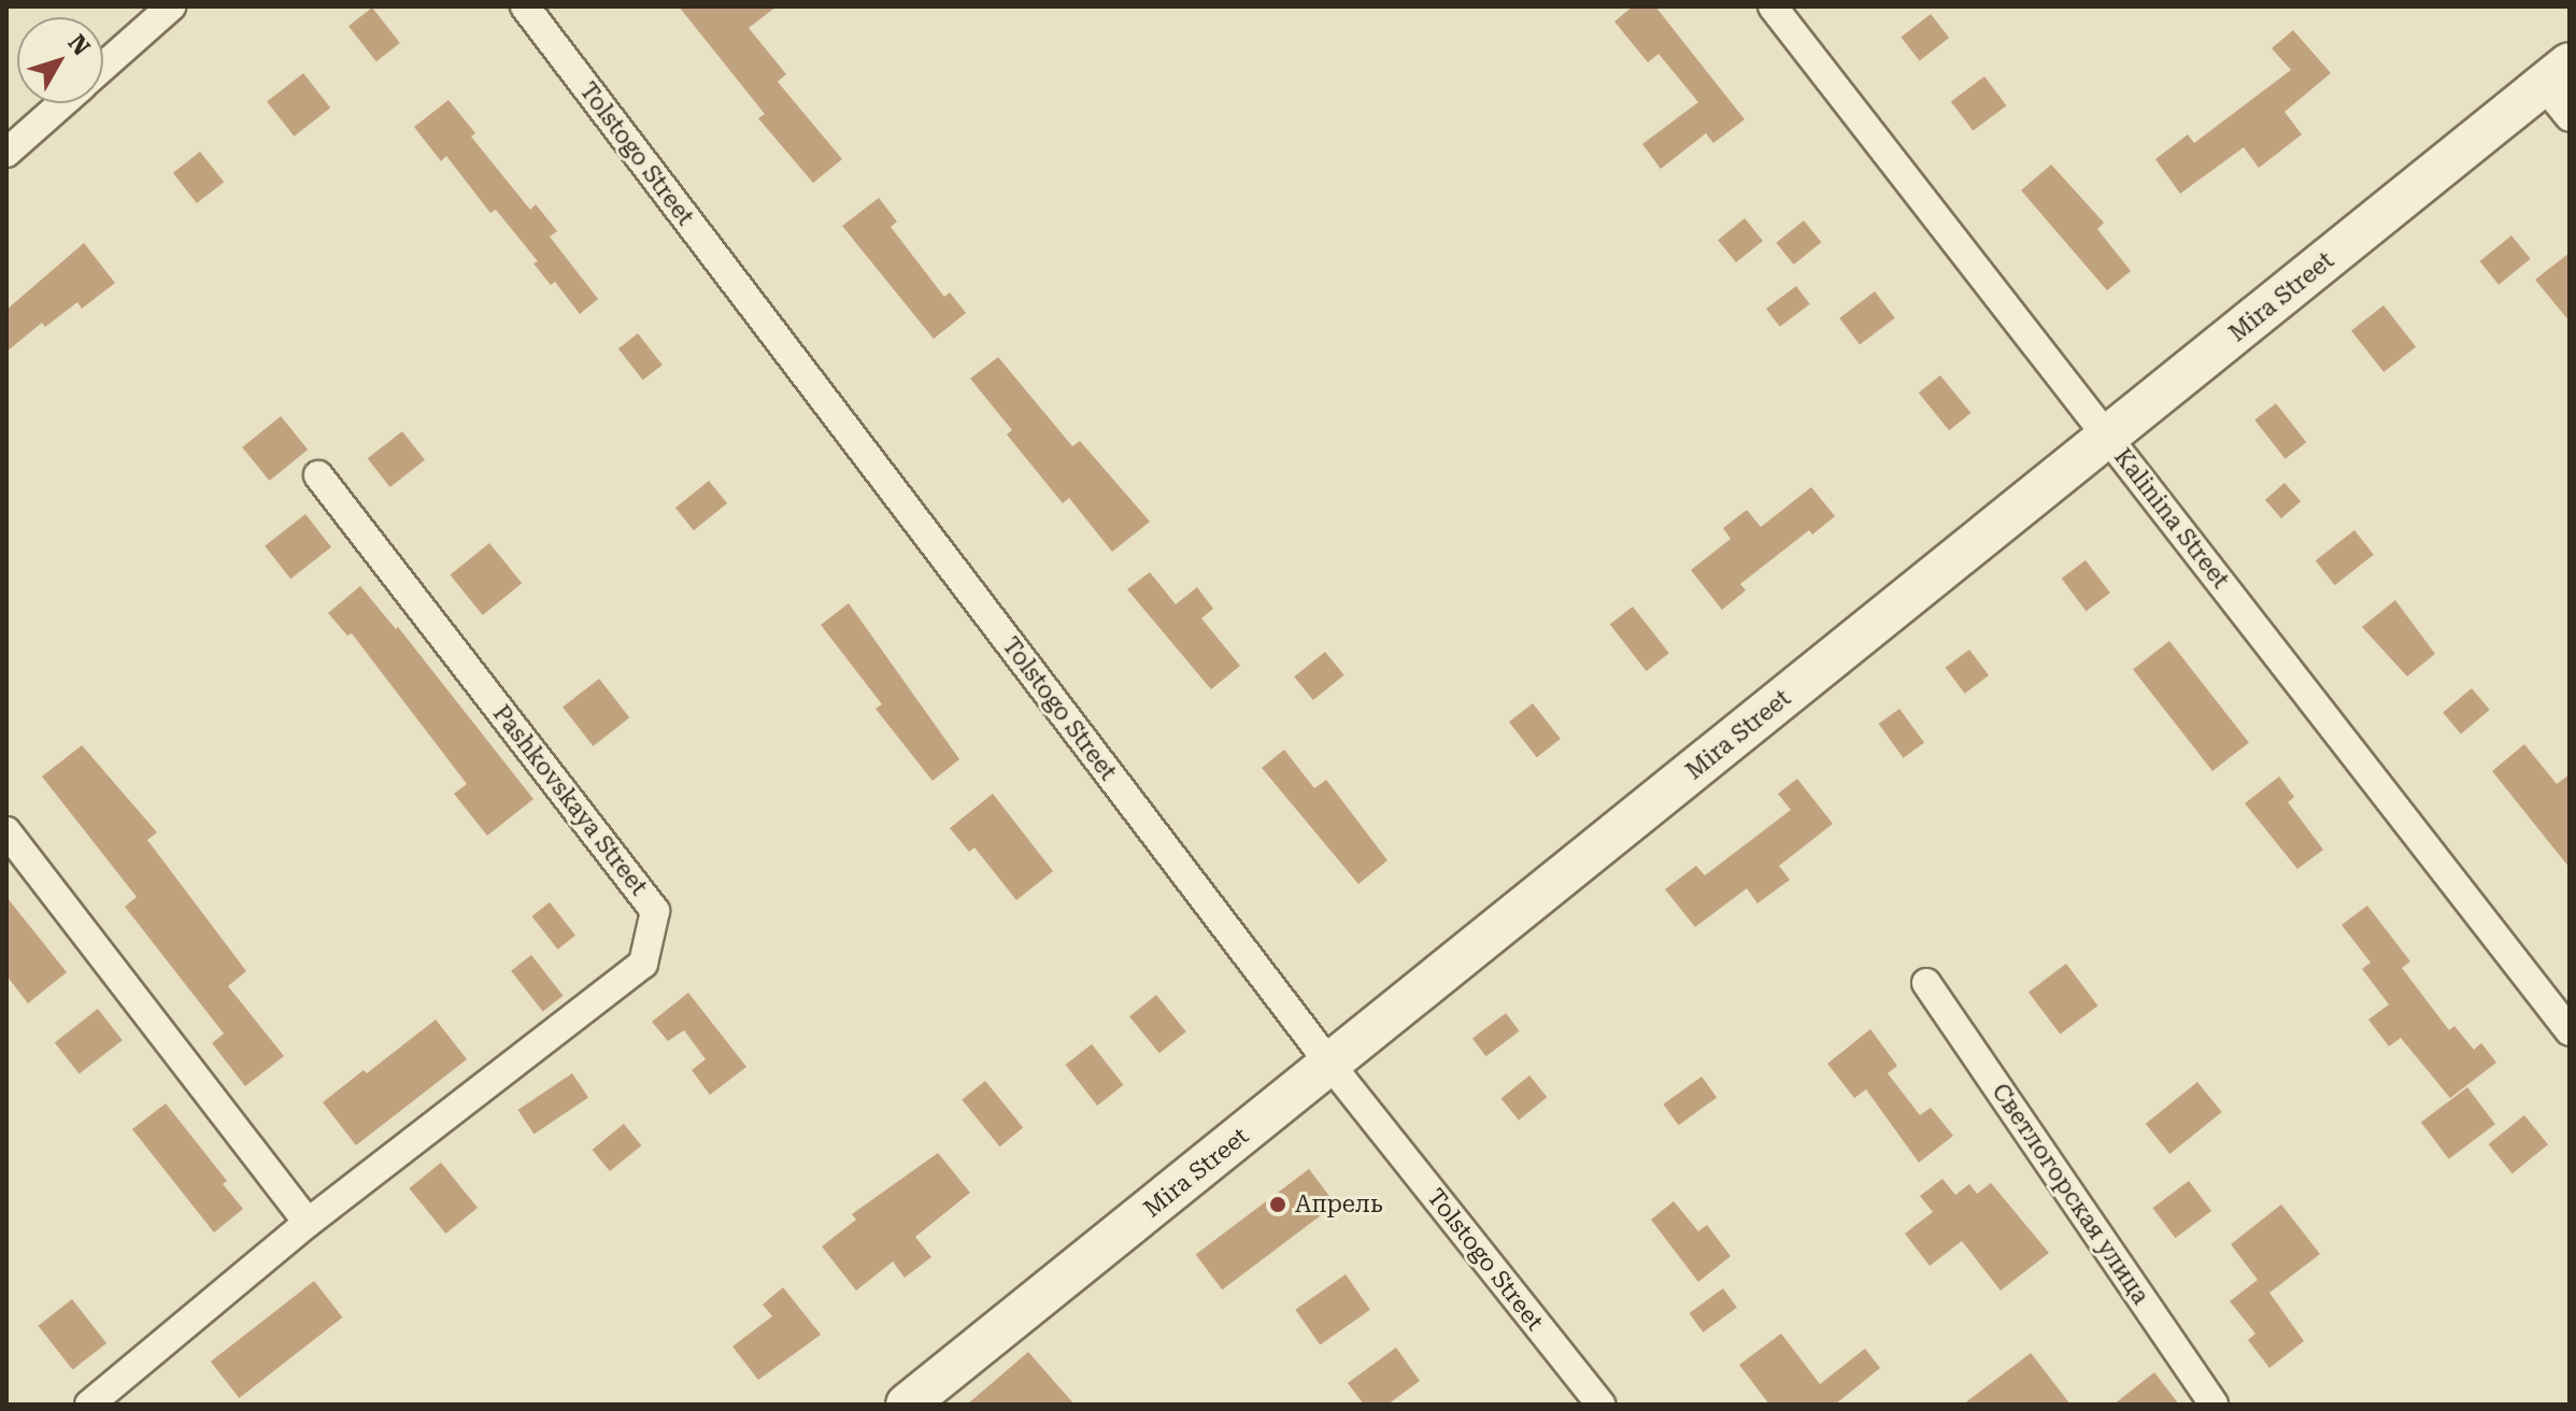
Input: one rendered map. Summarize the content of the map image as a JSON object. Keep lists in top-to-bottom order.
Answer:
{
  "streets": {
    "main road": ["Mira Street"],
    "street": [
      "Tolstogo Street",
      "Kalinina Street",
      "Pashkovskaya Street",
      "Светлогорская улица"
    ]
  },
  "crossings": [
    ["Tolstogo Street", "Mira Street"],
    ["Mira Street", "Kalinina Street"]
  ],
  "places": ["Апрель"],
  "north": "top right"
}
